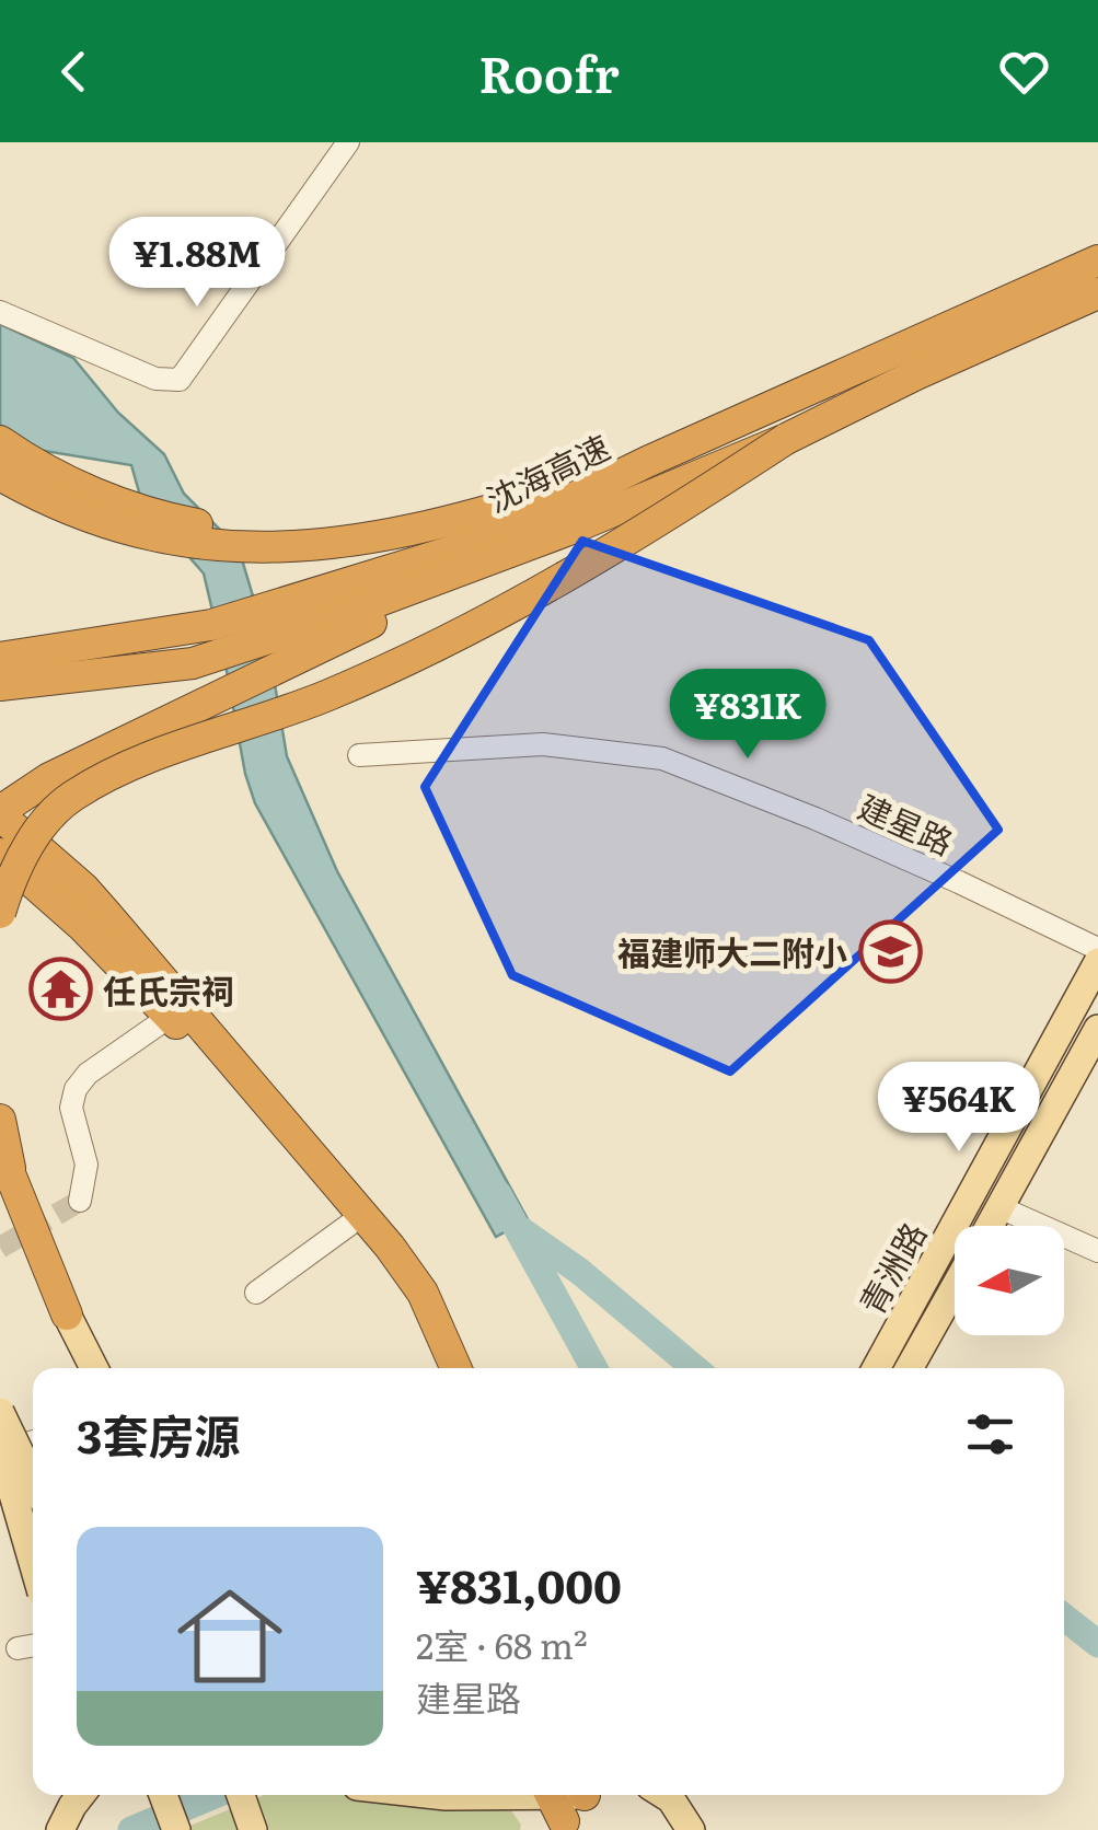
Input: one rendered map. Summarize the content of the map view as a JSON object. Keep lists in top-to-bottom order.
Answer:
{
  "streets": {
    "highway": ["沈海高速"],
    "main road": ["青洲路"],
    "street": ["建星路"]
  },
  "places": {
    "school or university": ["福建师大二附小"],
    "temple": ["任氏宗祠"]
  },
  "north": "left",
  "page": {
    "header": "Roofr",
    "price": ["¥1.88M", "¥831K", "¥564K"],
    "heading": "3套房源",
    "list": [
      {
        "name": "¥831,000",
        "note": "2室 · 68 m² · 建星路"
      }
    ]
  }
}
